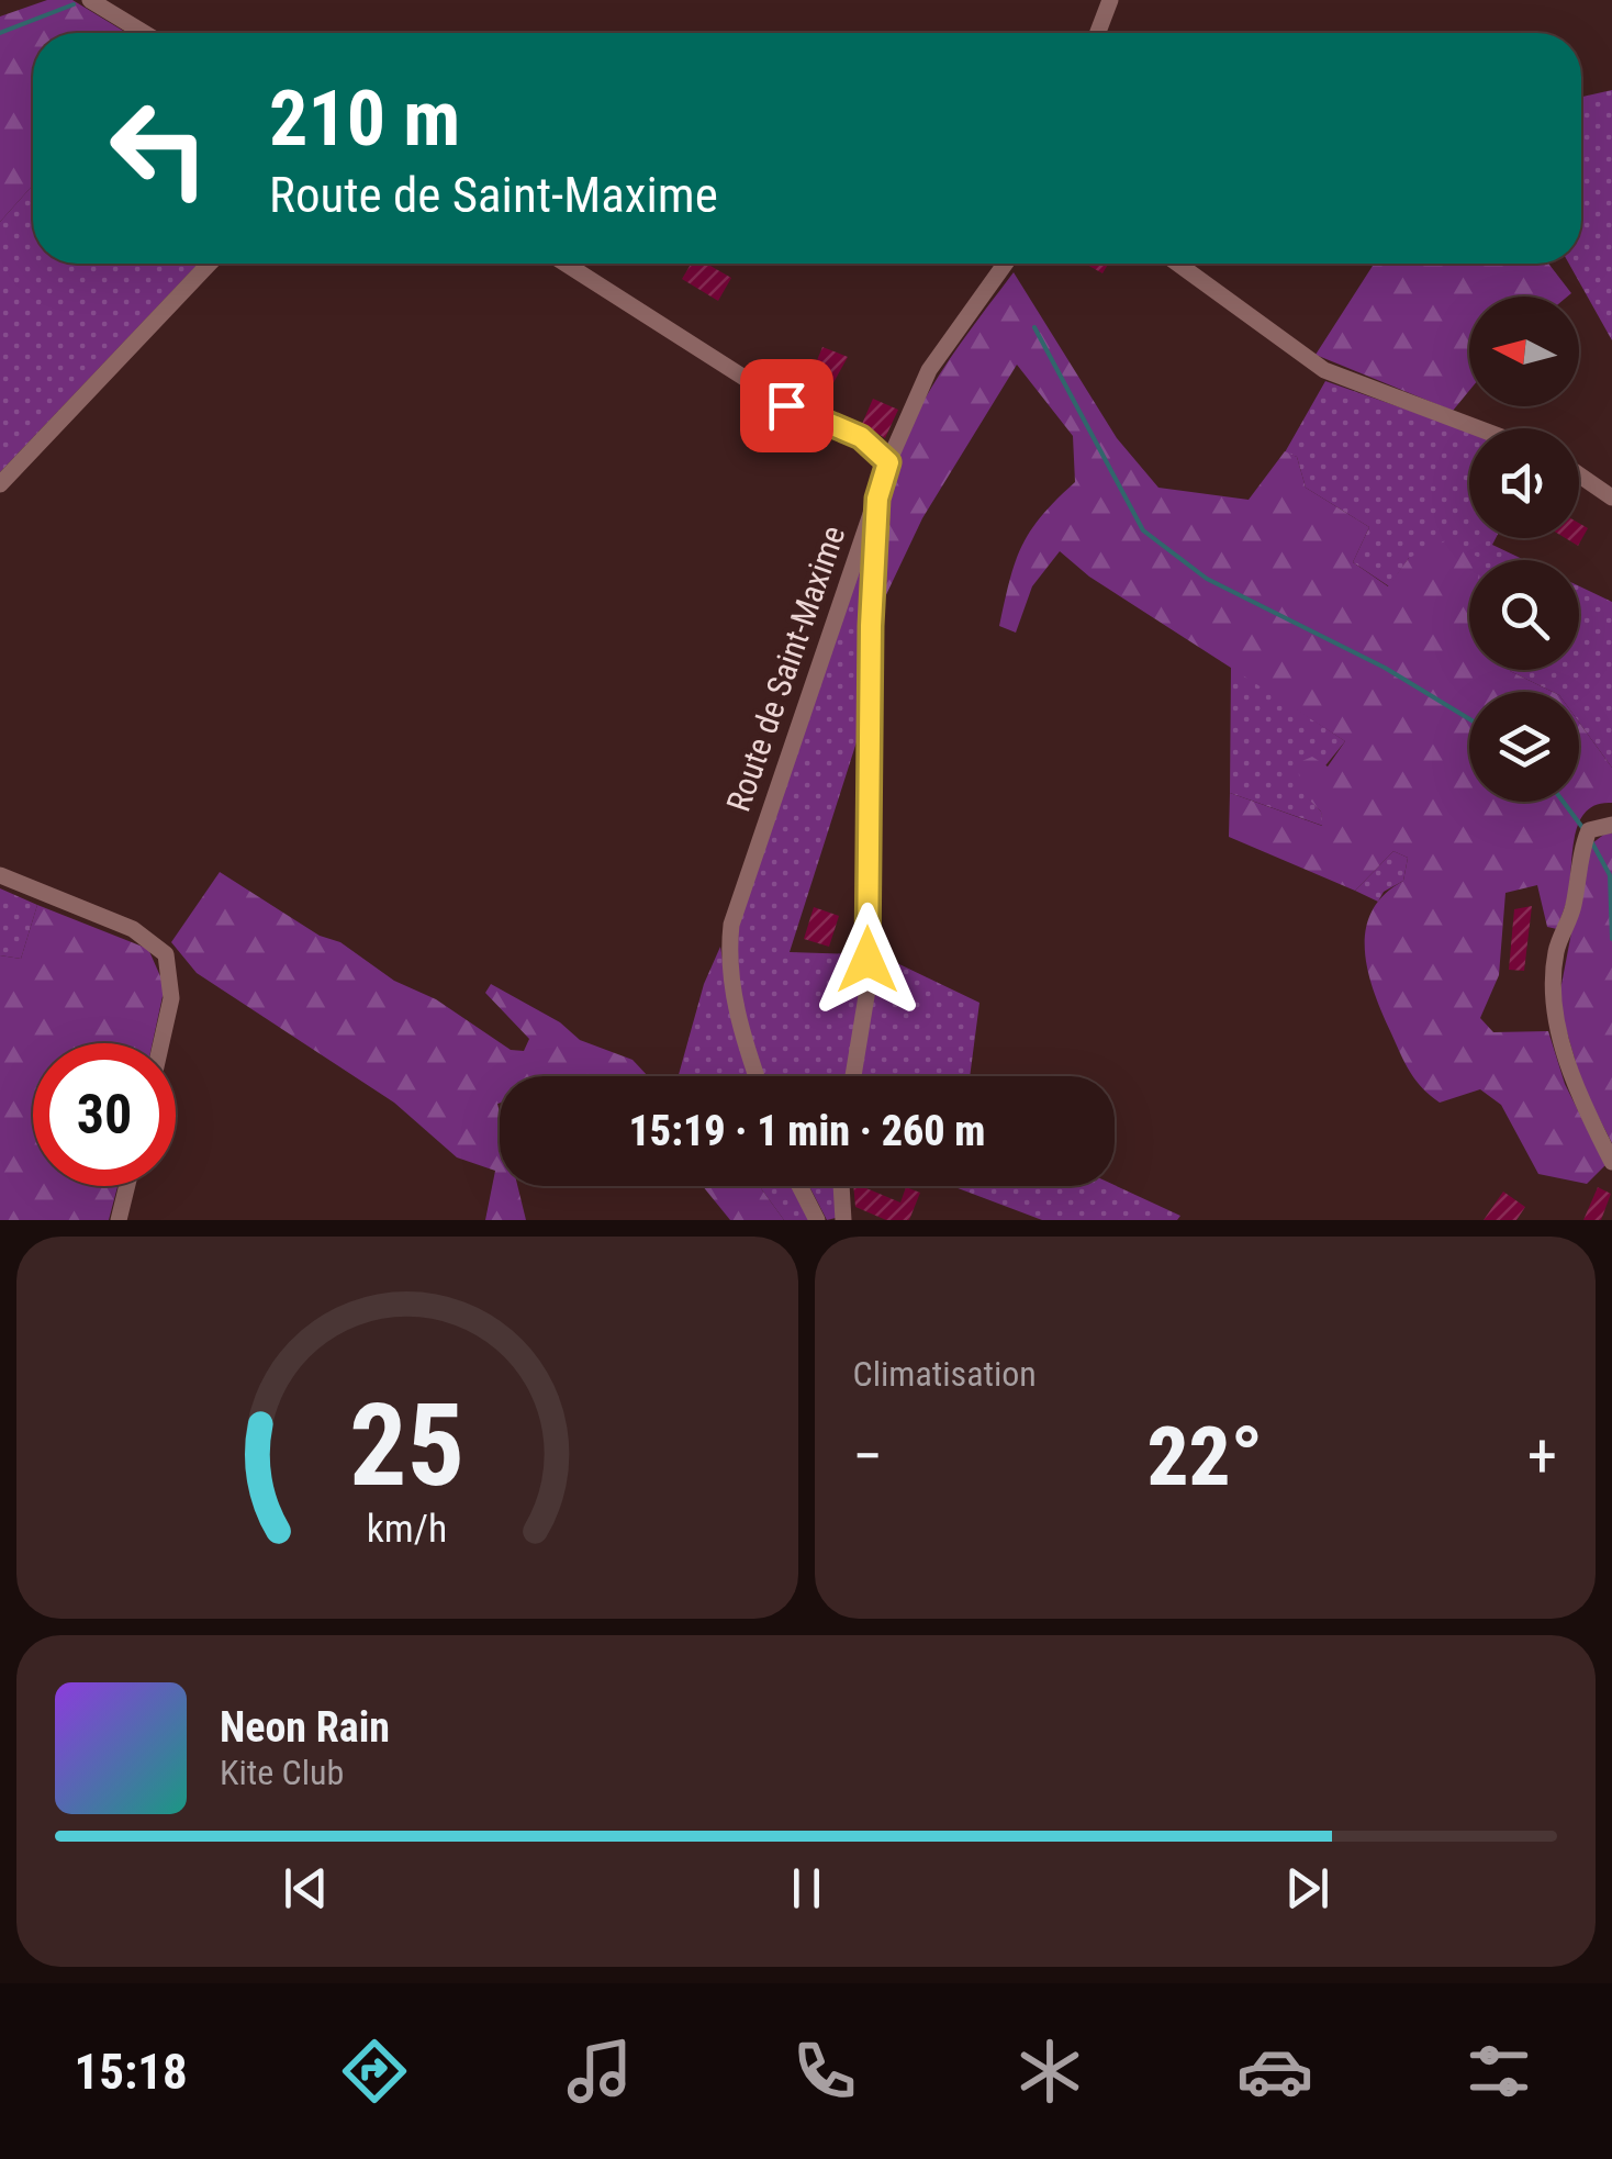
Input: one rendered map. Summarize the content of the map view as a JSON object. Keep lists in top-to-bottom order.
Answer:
{
  "streets": {
    "street": ["Route de Saint-Maxime"]
  },
  "north": "left",
  "page": {
    "turn": ["210 m", "Route de Saint-Maxime"],
    "limit": "30",
    "trip": "15:19 · 1 min · 260 m",
    "tile": "Climatisation",
    "heat": ["−", "22°", "+"],
    "song": ["Neon Rain", "Kite Club"],
    "tabs": "15:18",
    "gauge": ["25", "km/h"]
  }
}
